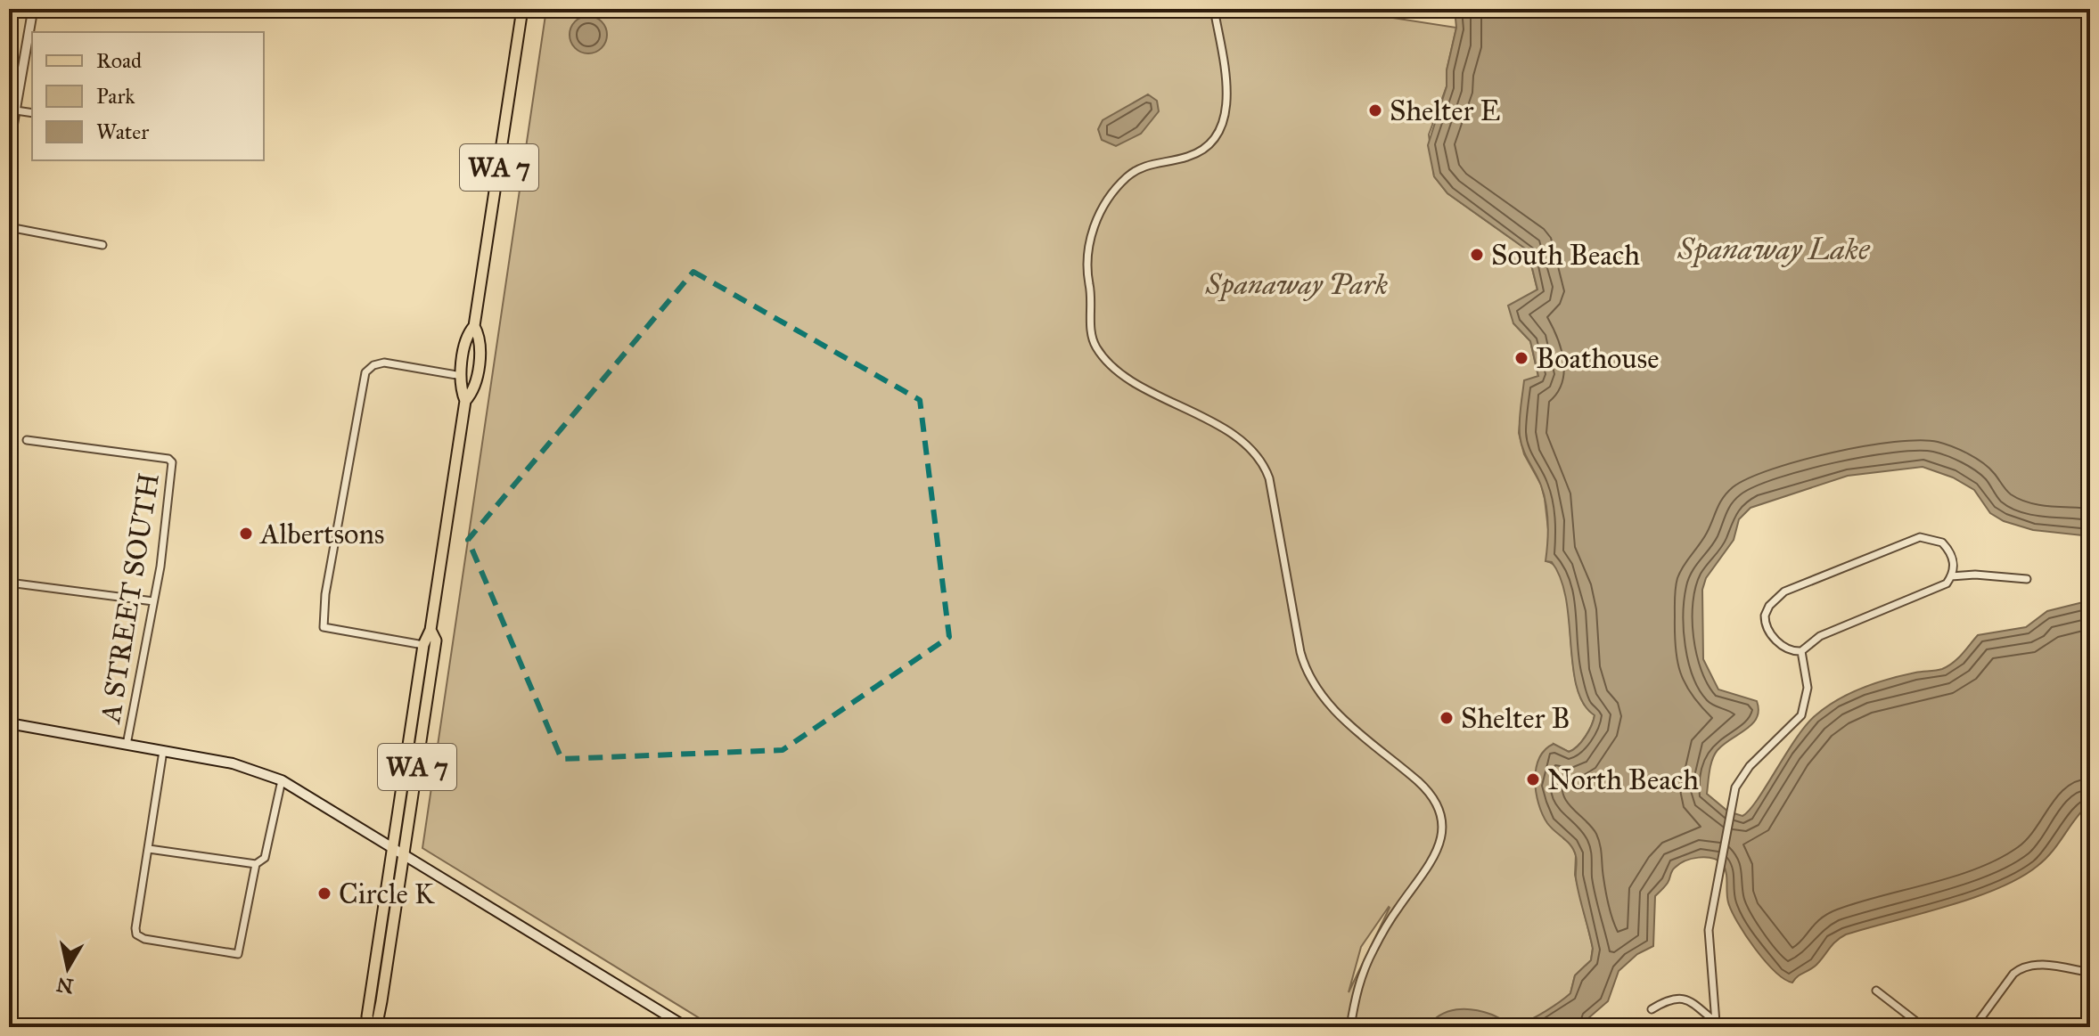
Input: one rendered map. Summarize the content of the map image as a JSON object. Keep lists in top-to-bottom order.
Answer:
{
  "streets": {
    "main road": ["WA 7"],
    "street": ["A STREET SOUTH"]
  },
  "water": ["Spanaway Lake"],
  "parks": ["Spanaway Park"],
  "places": [
    "Shelter E",
    "South Beach",
    "Boathouse",
    "Albertsons",
    "Shelter B",
    "North Beach",
    "Circle K"
  ],
  "legend": ["Road", "Park", "Water"],
  "north": "bottom"
}
